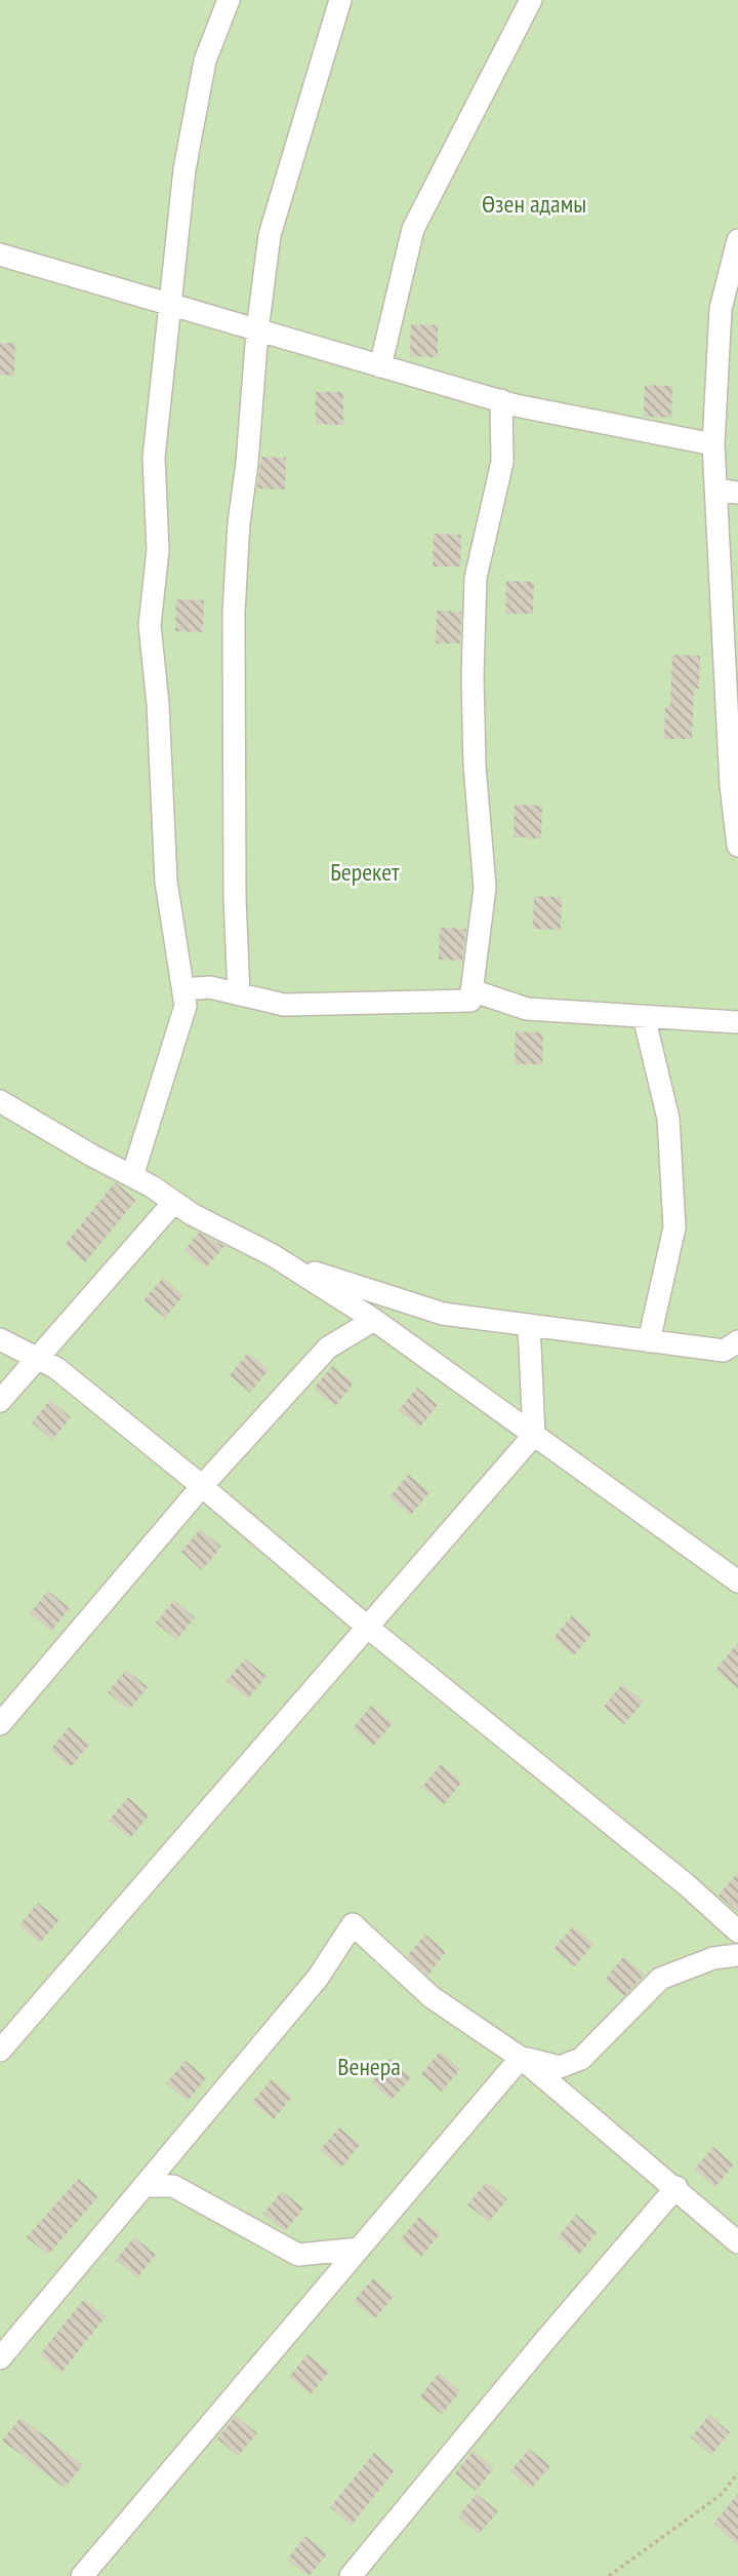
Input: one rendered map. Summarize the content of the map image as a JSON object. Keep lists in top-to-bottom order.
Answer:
{
  "parks": ["Өзен адамы", "Берекет", "Венера"]
}
